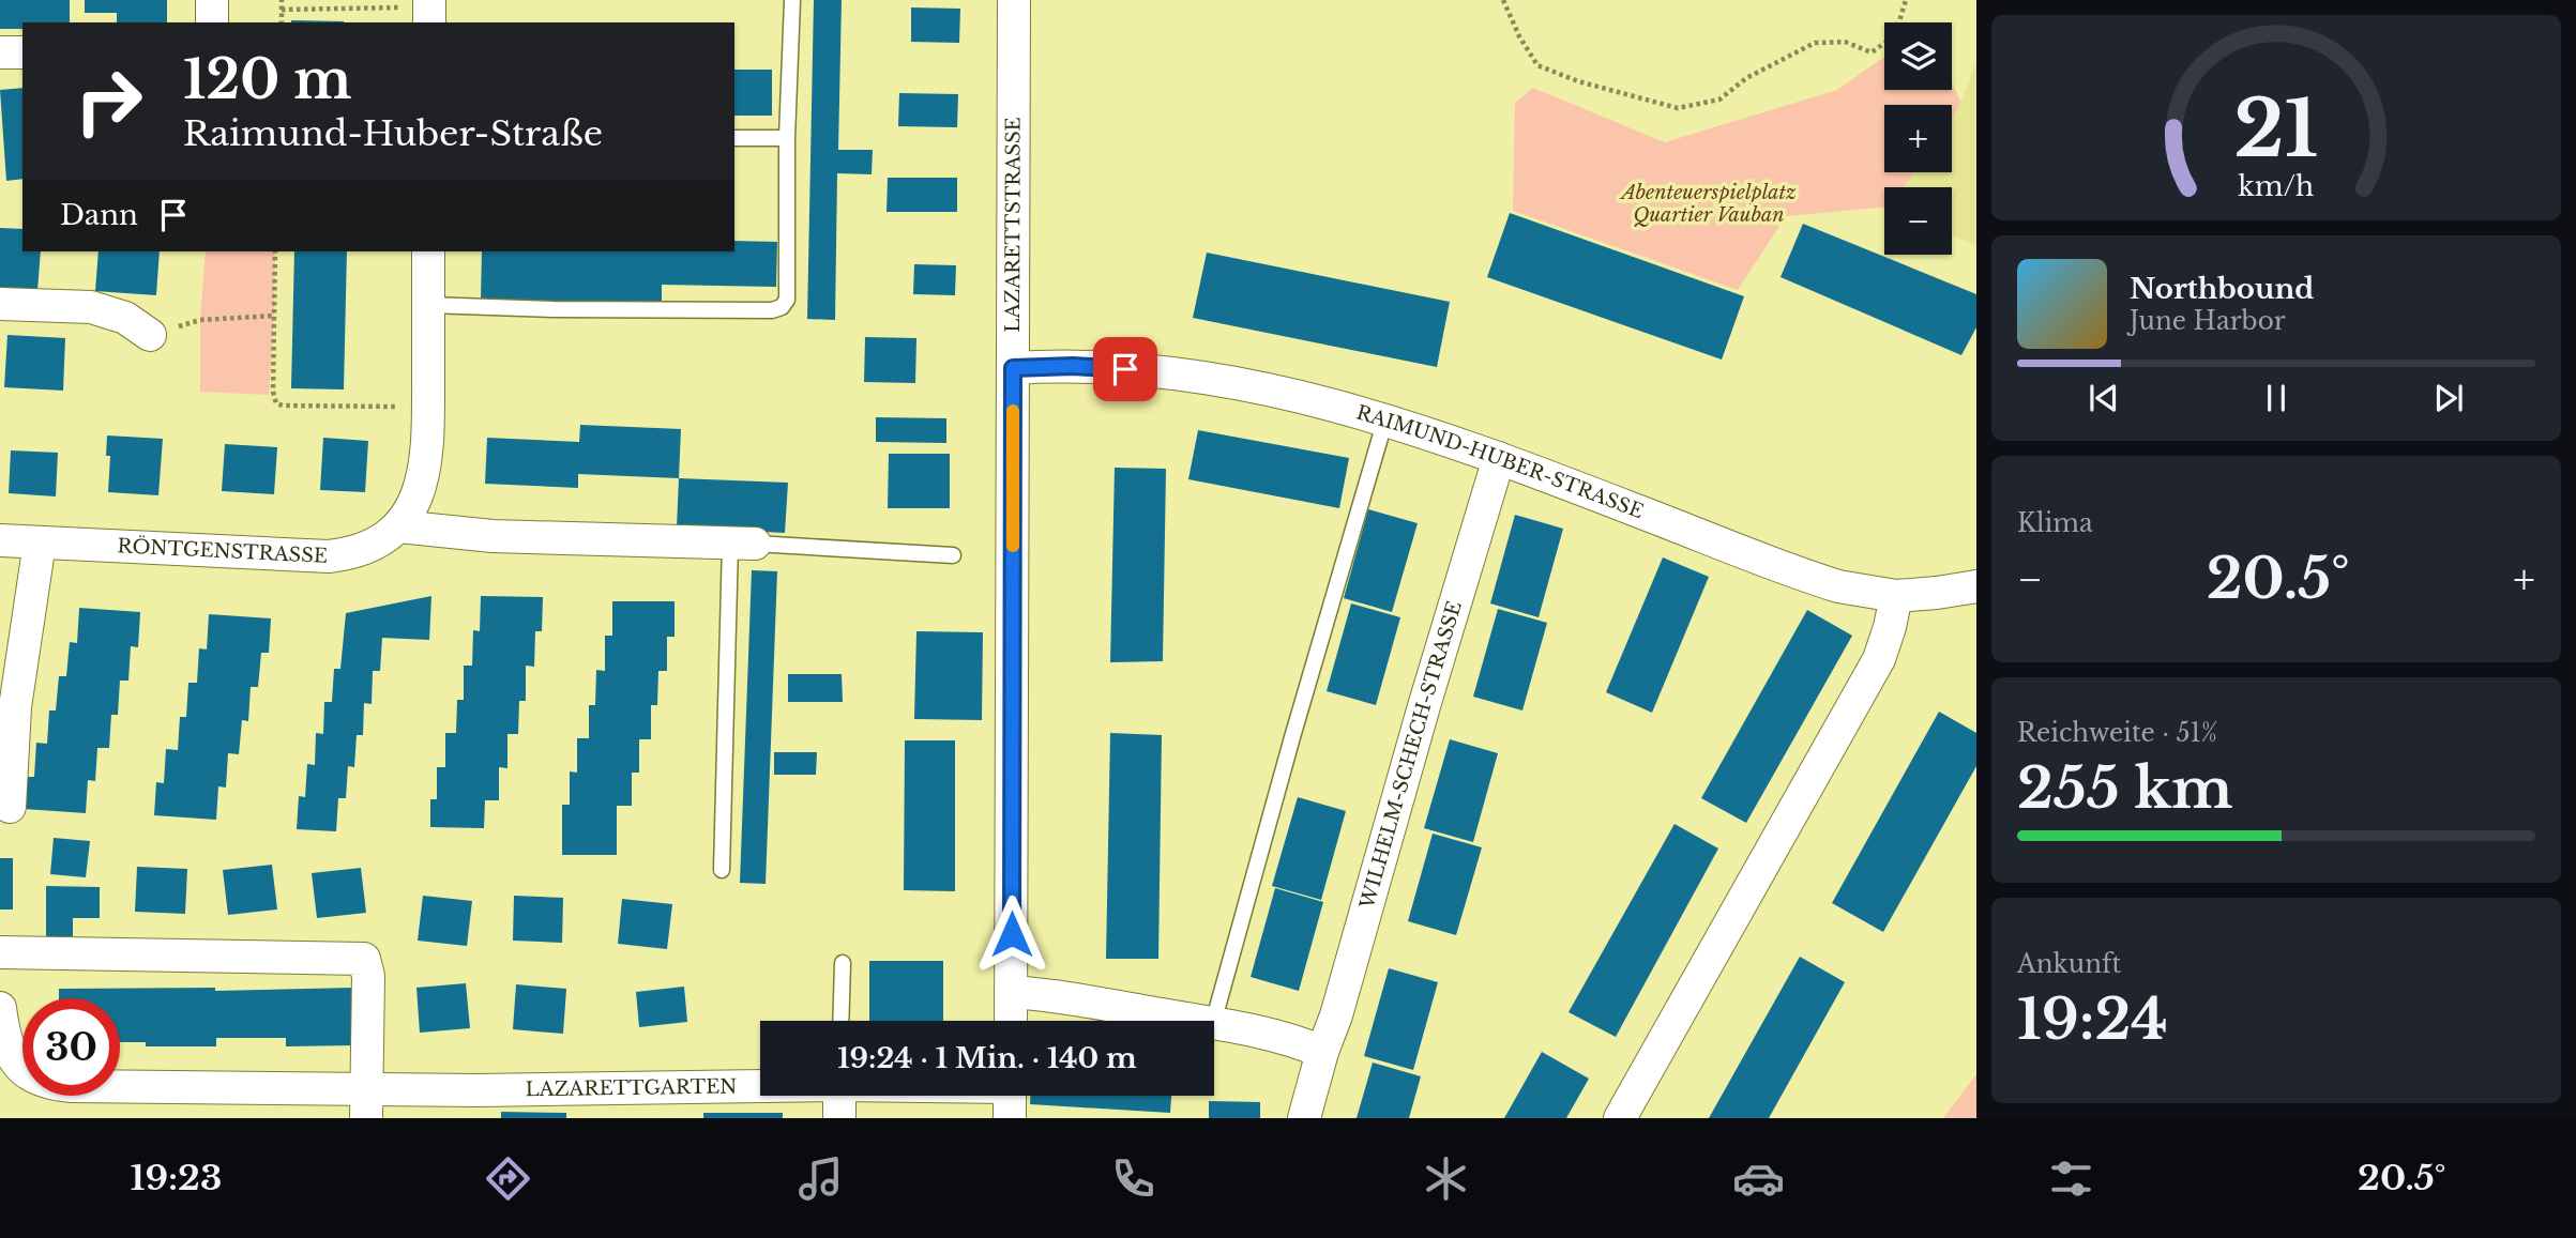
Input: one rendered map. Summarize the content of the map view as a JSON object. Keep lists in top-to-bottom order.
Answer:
{
  "streets": {
    "street": [
      "LAZARETTSTRASSE",
      "RAIMUND-HUBER-STRASSE",
      "RÖNTGENSTRASSE",
      "WILHELM-SCHECH-STRASSE",
      "LAZARETTGARTEN"
    ]
  },
  "crossings": [
    ["LAZARETTSTRASSE", "RAIMUND-HUBER-STRASSE"],
    ["RAIMUND-HUBER-STRASSE", "WILHELM-SCHECH-STRASSE"]
  ],
  "parks": ["Abenteuerspielplatz Quartier Vauban"],
  "page": {
    "map_buttons": ["+", "−"],
    "turn": ["120 m", "Raimund-Huber-Straße"],
    "then": "Dann",
    "song": ["Northbound", "June Harbor"],
    "tile": [
      "Klima",
      ["Reichweite · 51%", "255 km"],
      ["Ankunft", "19:24"]
    ],
    "heat": ["−", "20.5°", "+"],
    "limit": "30",
    "trip": "19:24 · 1 Min. · 140 m",
    "tabs": ["19:23", "20.5°"],
    "gauge": ["21", "km/h"]
  }
}
